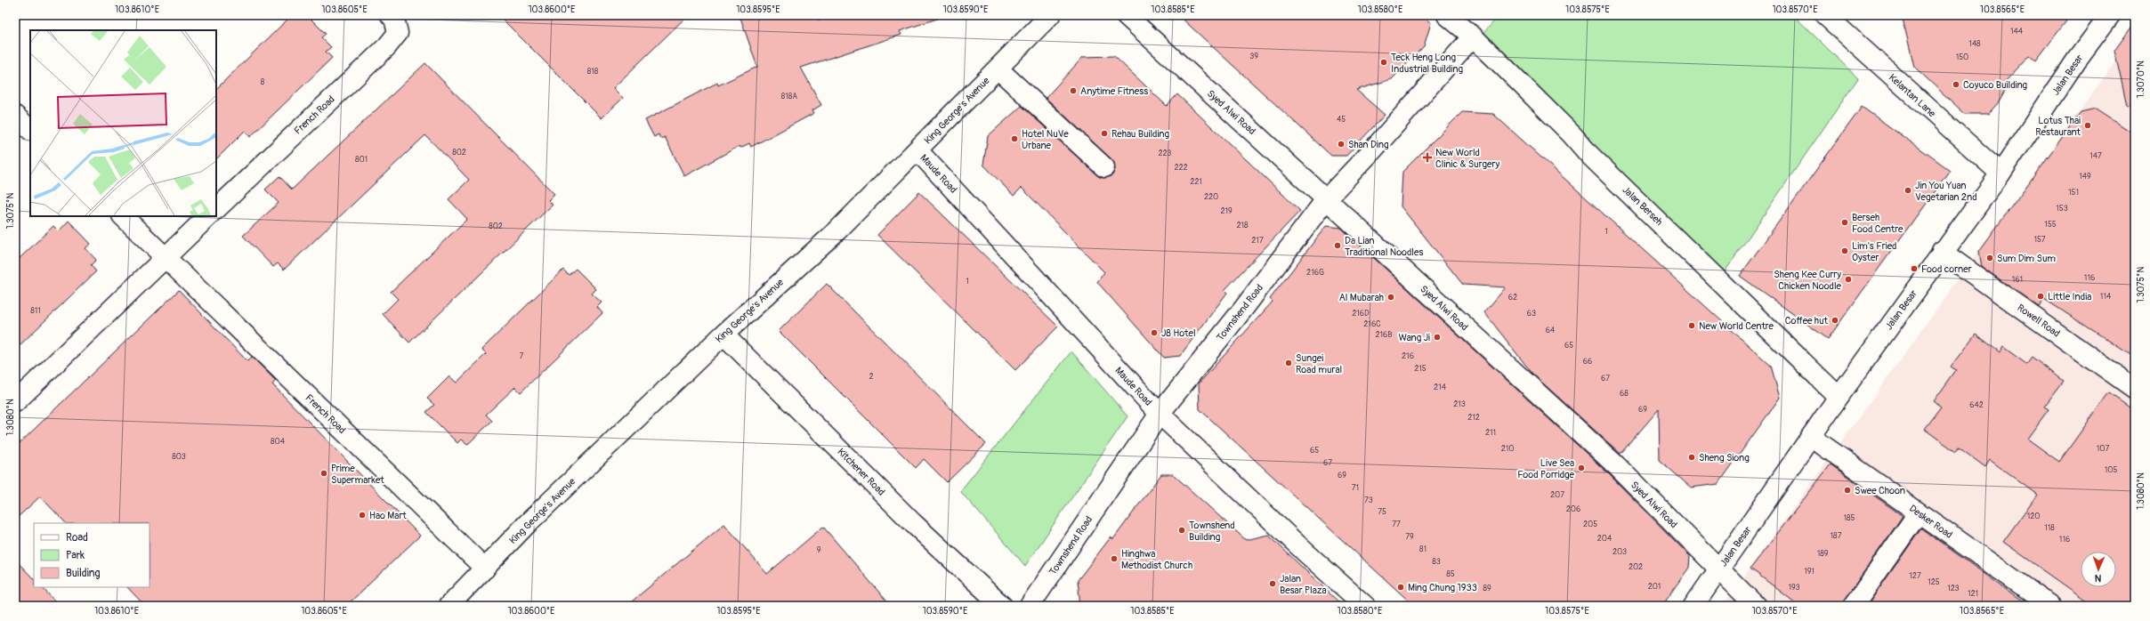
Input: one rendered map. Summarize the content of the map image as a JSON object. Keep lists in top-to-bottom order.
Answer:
{
  "streets": {
    "street": [
      "Jalan Besar",
      "Kelantan Lane",
      "King George's Avenue",
      "Syed Alwi Road",
      "French Road",
      "Maude Road",
      "Jalan Berseh",
      "Townshend Road",
      "Rowell Road",
      "Kitchener Road",
      "Desker Road"
    ]
  },
  "crossings": [
    ["Jalan Besar", "Kelantan Lane"],
    ["Jalan Besar", "Syed Alwi Road"],
    ["Jalan Besar", "Jalan Berseh"],
    ["Jalan Besar", "Rowell Road"],
    ["Jalan Besar", "Desker Road"],
    ["King George's Avenue", "French Road"],
    ["King George's Avenue", "Maude Road"],
    ["King George's Avenue", "Kitchener Road"],
    ["Syed Alwi Road", "Townshend Road"],
    ["Maude Road", "Townshend Road"],
    ["Jalan Berseh", "Townshend Road"]
  ],
  "places": {
    "other": [
      "Teck Heng Long Industrial Building",
      "Coyuco Building",
      "Anytime Fitness",
      "Lotus Thai Restaurant",
      "Rehau Building",
      "Hotel NuVe Urbane",
      "Shan Ding",
      "Jin You Yuan Vegetarian 2nd",
      "Berseh Food Centre",
      "Da Lian Traditional Noodles",
      "Lim's Fried Oyster",
      "Sum Dim Sum",
      "Food corner",
      "Sheng Kee Curry Chicken Noodle",
      "Little India",
      "Al Mubarah",
      "Coffee hut",
      "New World Centre",
      "J8 Hotel",
      "Wang Ji",
      "Sungei Road mural",
      "Sheng Siong",
      "Live Sea Food Porridge",
      "Prime Supermarket",
      "Swee Choon",
      "Hao Mart",
      "Townshend Building",
      "Hinghwa Methodist Church",
      "Jalan Besar Plaza",
      "Ming Chung 1933"
    ],
    "health": ["New World Clinic & Surgery"]
  },
  "house_numbers": [
    "144",
    "148",
    "39",
    "150",
    "818",
    "8",
    "818A",
    "45",
    "802",
    "223",
    "147",
    "801",
    "222",
    "149",
    "221",
    "151",
    "220",
    "153",
    "219",
    "155",
    "218",
    "802",
    "1",
    "157",
    "217",
    "216G",
    "116",
    "161",
    "1",
    "114",
    "62",
    "811",
    "216D",
    "63",
    "216C",
    "64",
    "216B",
    "65",
    "7",
    "216",
    "66",
    "215",
    "2",
    "67",
    "214",
    "68",
    "213",
    "642",
    "69",
    "212",
    "211",
    "804",
    "210",
    "107",
    "65",
    "803",
    "67",
    "105",
    "69",
    "71",
    "207",
    "73",
    "206",
    "75",
    "120",
    "185",
    "77",
    "205",
    "118",
    "187",
    "79",
    "204",
    "116",
    "81",
    "9",
    "203",
    "189",
    "83",
    "202",
    "191",
    "85",
    "127",
    "125",
    "201",
    "193",
    "89",
    "123",
    "121"
  ],
  "legend": ["Road", "Park", "Building"],
  "north": "bottom",
  "coordinates": [
    "103.8610°E",
    "103.8605°E",
    "103.8600°E",
    "103.8595°E",
    "103.8590°E",
    "103.8585°E",
    "103.8580°E",
    "103.8575°E",
    "103.8570°E",
    "103.8565°E",
    "1.3070°N",
    "1.3075°N",
    "1.3080°N"
  ]
}
